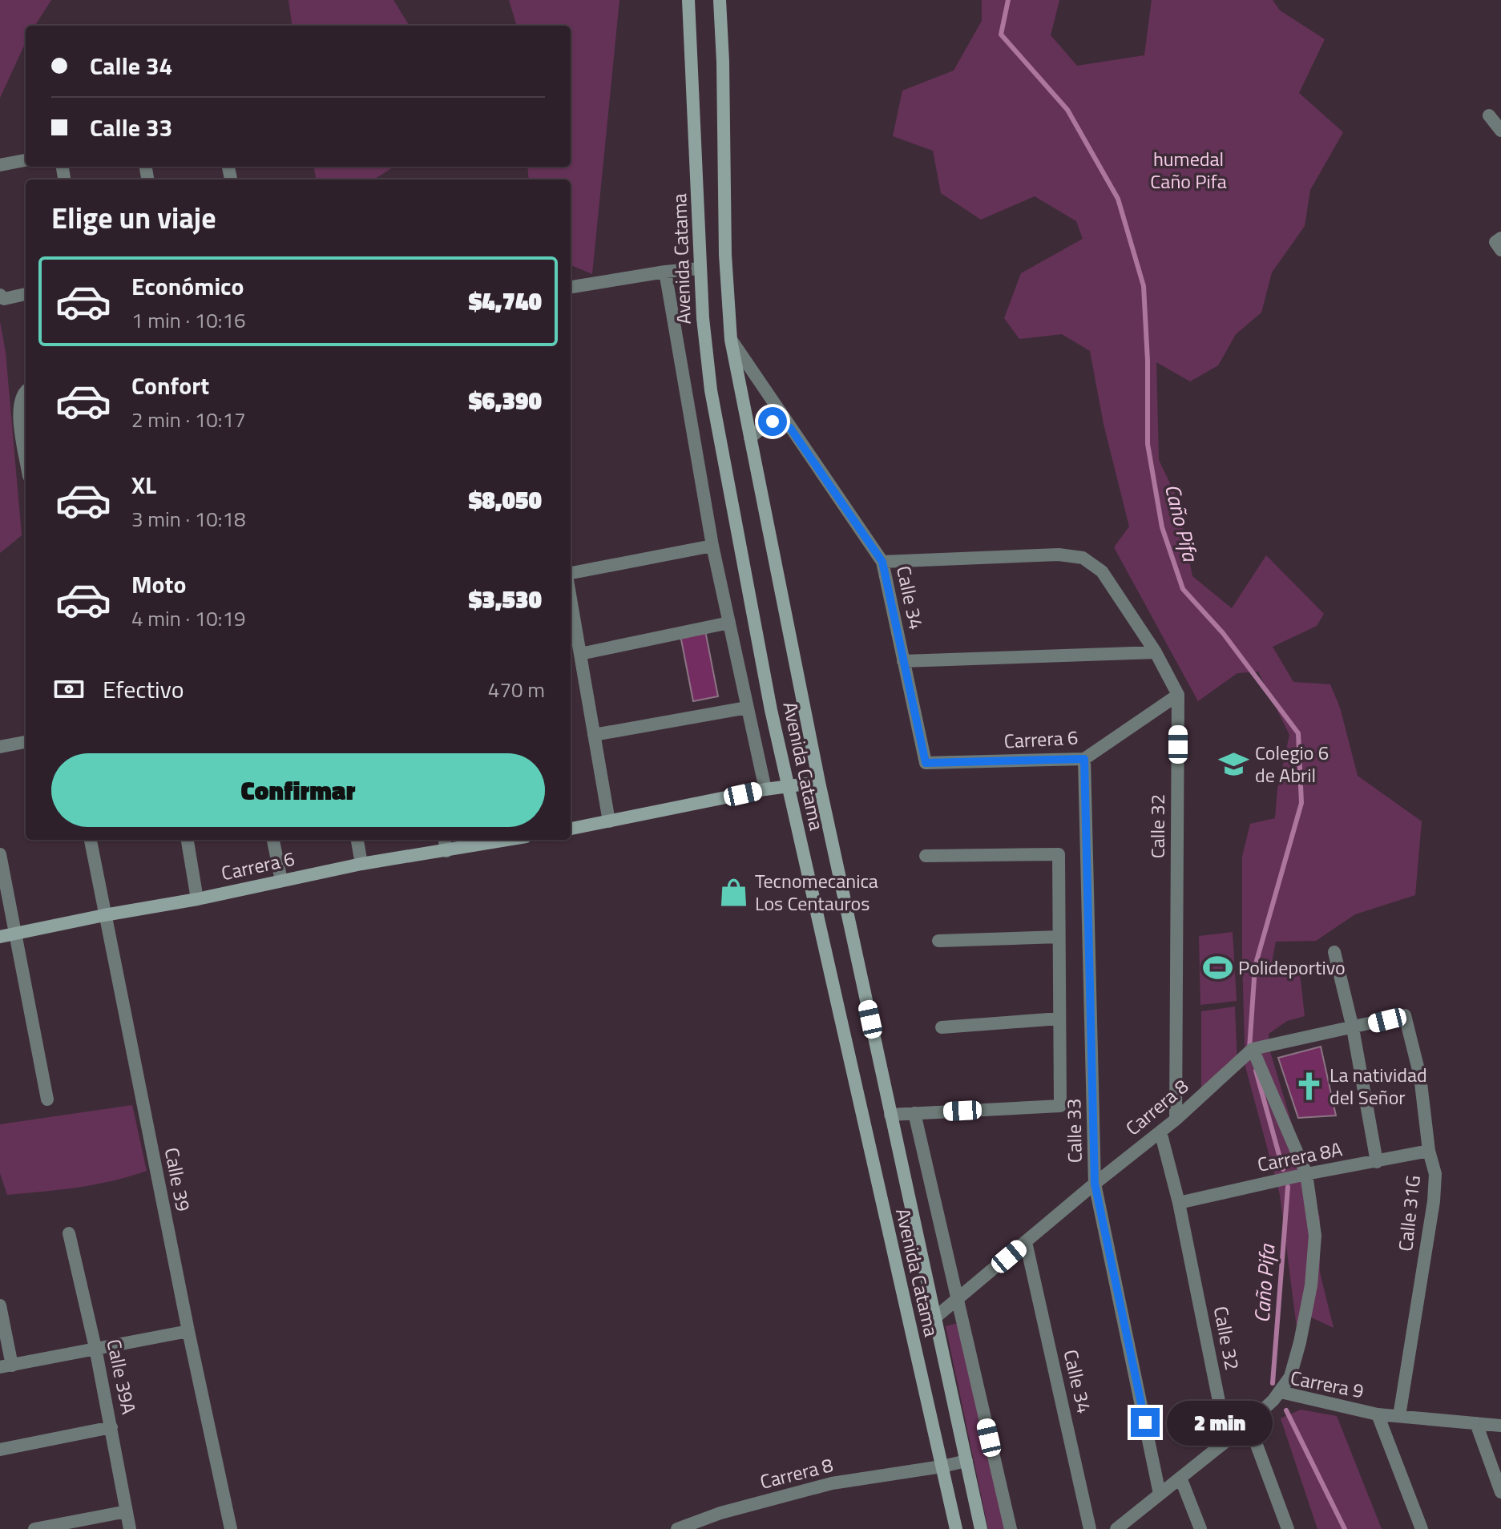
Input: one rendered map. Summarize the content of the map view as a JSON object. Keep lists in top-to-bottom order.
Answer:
{
  "streets": {
    "main road": ["Avenida Catama", "Carrera 6"],
    "street": [
      "Calle 34",
      "Calle 32",
      "Carrera 8",
      "Calle 33",
      "Carrera 8A",
      "Calle 39",
      "Calle 31G",
      "Calle 39A",
      "Carrera 9"
    ]
  },
  "crossings": [
    ["Avenida Catama", "Calle 34"],
    ["Avenida Catama", "Carrera 8"],
    ["Calle 34", "Carrera 6"],
    ["Calle 34", "Calle 32"],
    ["Calle 34", "Carrera 8"],
    ["Carrera 6", "Calle 32"],
    ["Carrera 6", "Calle 33"],
    ["Carrera 6", "Calle 39"],
    ["Calle 32", "Carrera 8"],
    ["Calle 32", "Carrera 8A"],
    ["Calle 32", "Carrera 9"],
    ["Carrera 8", "Calle 33"],
    ["Carrera 8", "Calle 31G"],
    ["Calle 33", "Carrera 9"],
    ["Carrera 8A", "Calle 31G"],
    ["Calle 31G", "Carrera 9"]
  ],
  "water": ["Caño Pifa"],
  "parks": ["humedal Caño Pifa"],
  "places": {
    "school or university": ["Colegio 6 de Abril"],
    "shop": ["Tecnomecanica Los Centauros"],
    "sports": ["Polideportivo"],
    "church": ["La natividad del Señor"]
  },
  "page": {
    "banner": ["Calle 34", "Calle 33"],
    "heading": "Elige un viaje",
    "list": [
      {
        "name": "Económico",
        "note": "1 min · 10:16",
        "value": "$4,740"
      },
      {
        "name": "Confort",
        "note": "2 min · 10:17",
        "value": "$6,390"
      },
      {
        "name": "XL",
        "note": "3 min · 10:18",
        "value": "$8,050"
      },
      {
        "name": "Moto",
        "note": "4 min · 10:19",
        "value": "$3,530"
      }
    ],
    "pay": ["Efectivo", "470 m"],
    "buttons": "Confirmar",
    "bubble": "2 min"
  }
}
